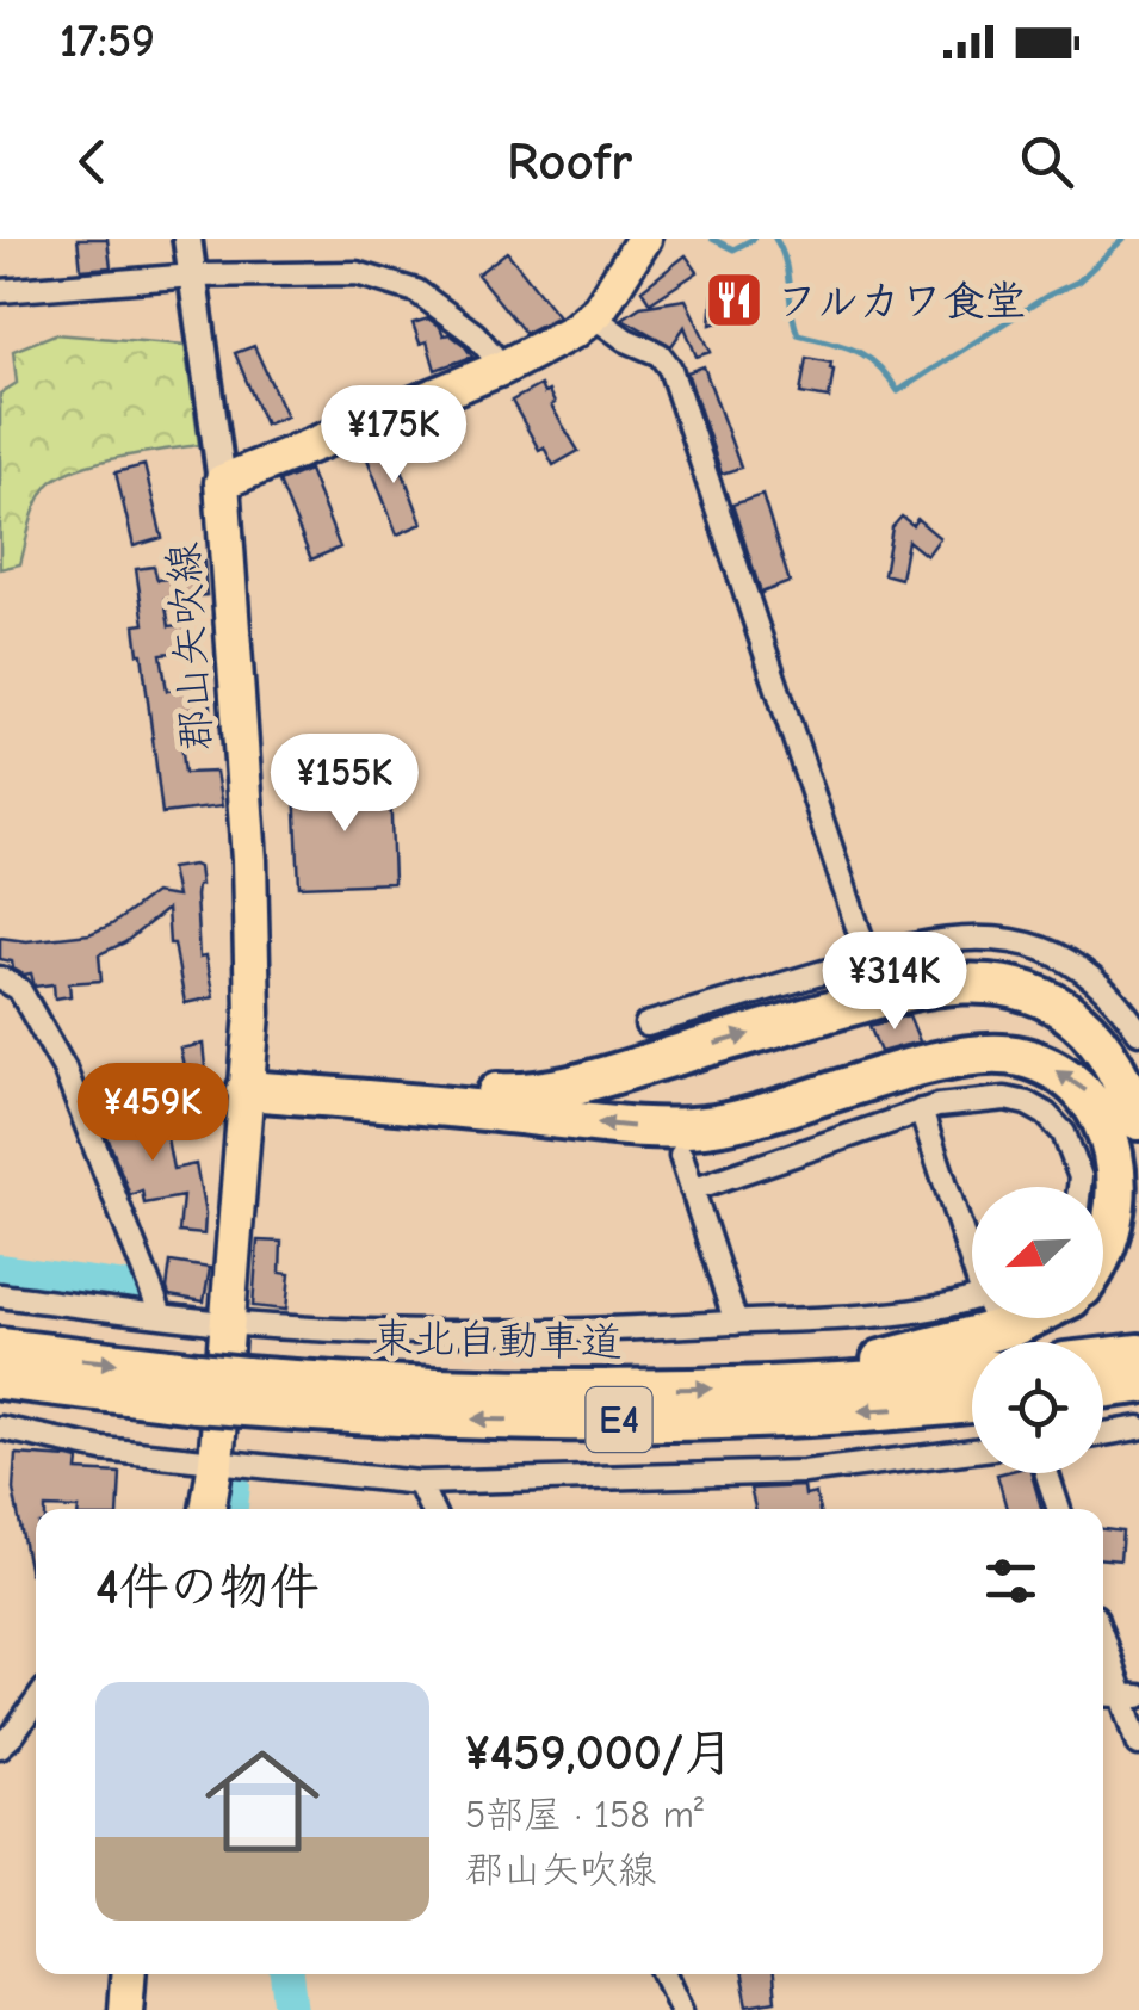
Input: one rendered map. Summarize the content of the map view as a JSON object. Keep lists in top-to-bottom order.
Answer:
{
  "streets": {
    "highway": ["東北自動車道", "E4"],
    "main road": ["郡山矢吹線"]
  },
  "places": {
    "restaurant": ["フルカワ食堂"]
  },
  "north": "bottom left",
  "page": {
    "status": "17:59",
    "header": "Roofr",
    "price": [
      "¥175K",
      "¥155K",
      "¥314K",
      "¥459K"
    ],
    "heading": "4件の物件",
    "list": [
      {
        "name": "¥459,000/月",
        "note": "5部屋 · 158 m² · 郡山矢吹線"
      }
    ]
  }
}
